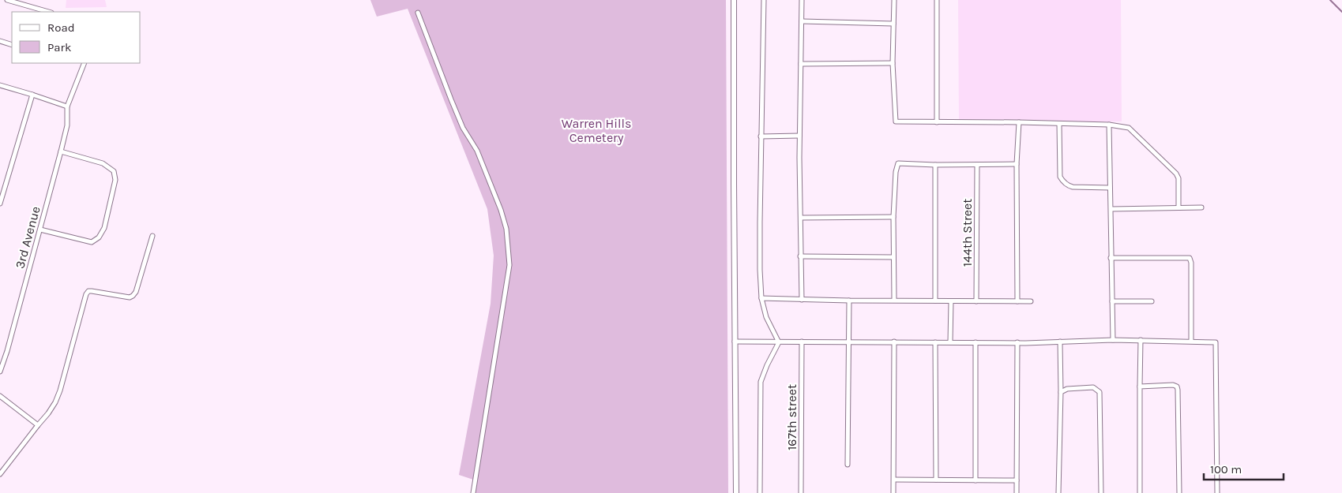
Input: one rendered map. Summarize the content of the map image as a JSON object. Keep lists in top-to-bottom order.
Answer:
{
  "streets": {
    "street": ["144th Street", "3rd Avenue", "167th street"]
  },
  "parks": ["Warren Hills Cemetery"],
  "legend": ["Road", "Park"],
  "scale_bar": "100 m"
}
